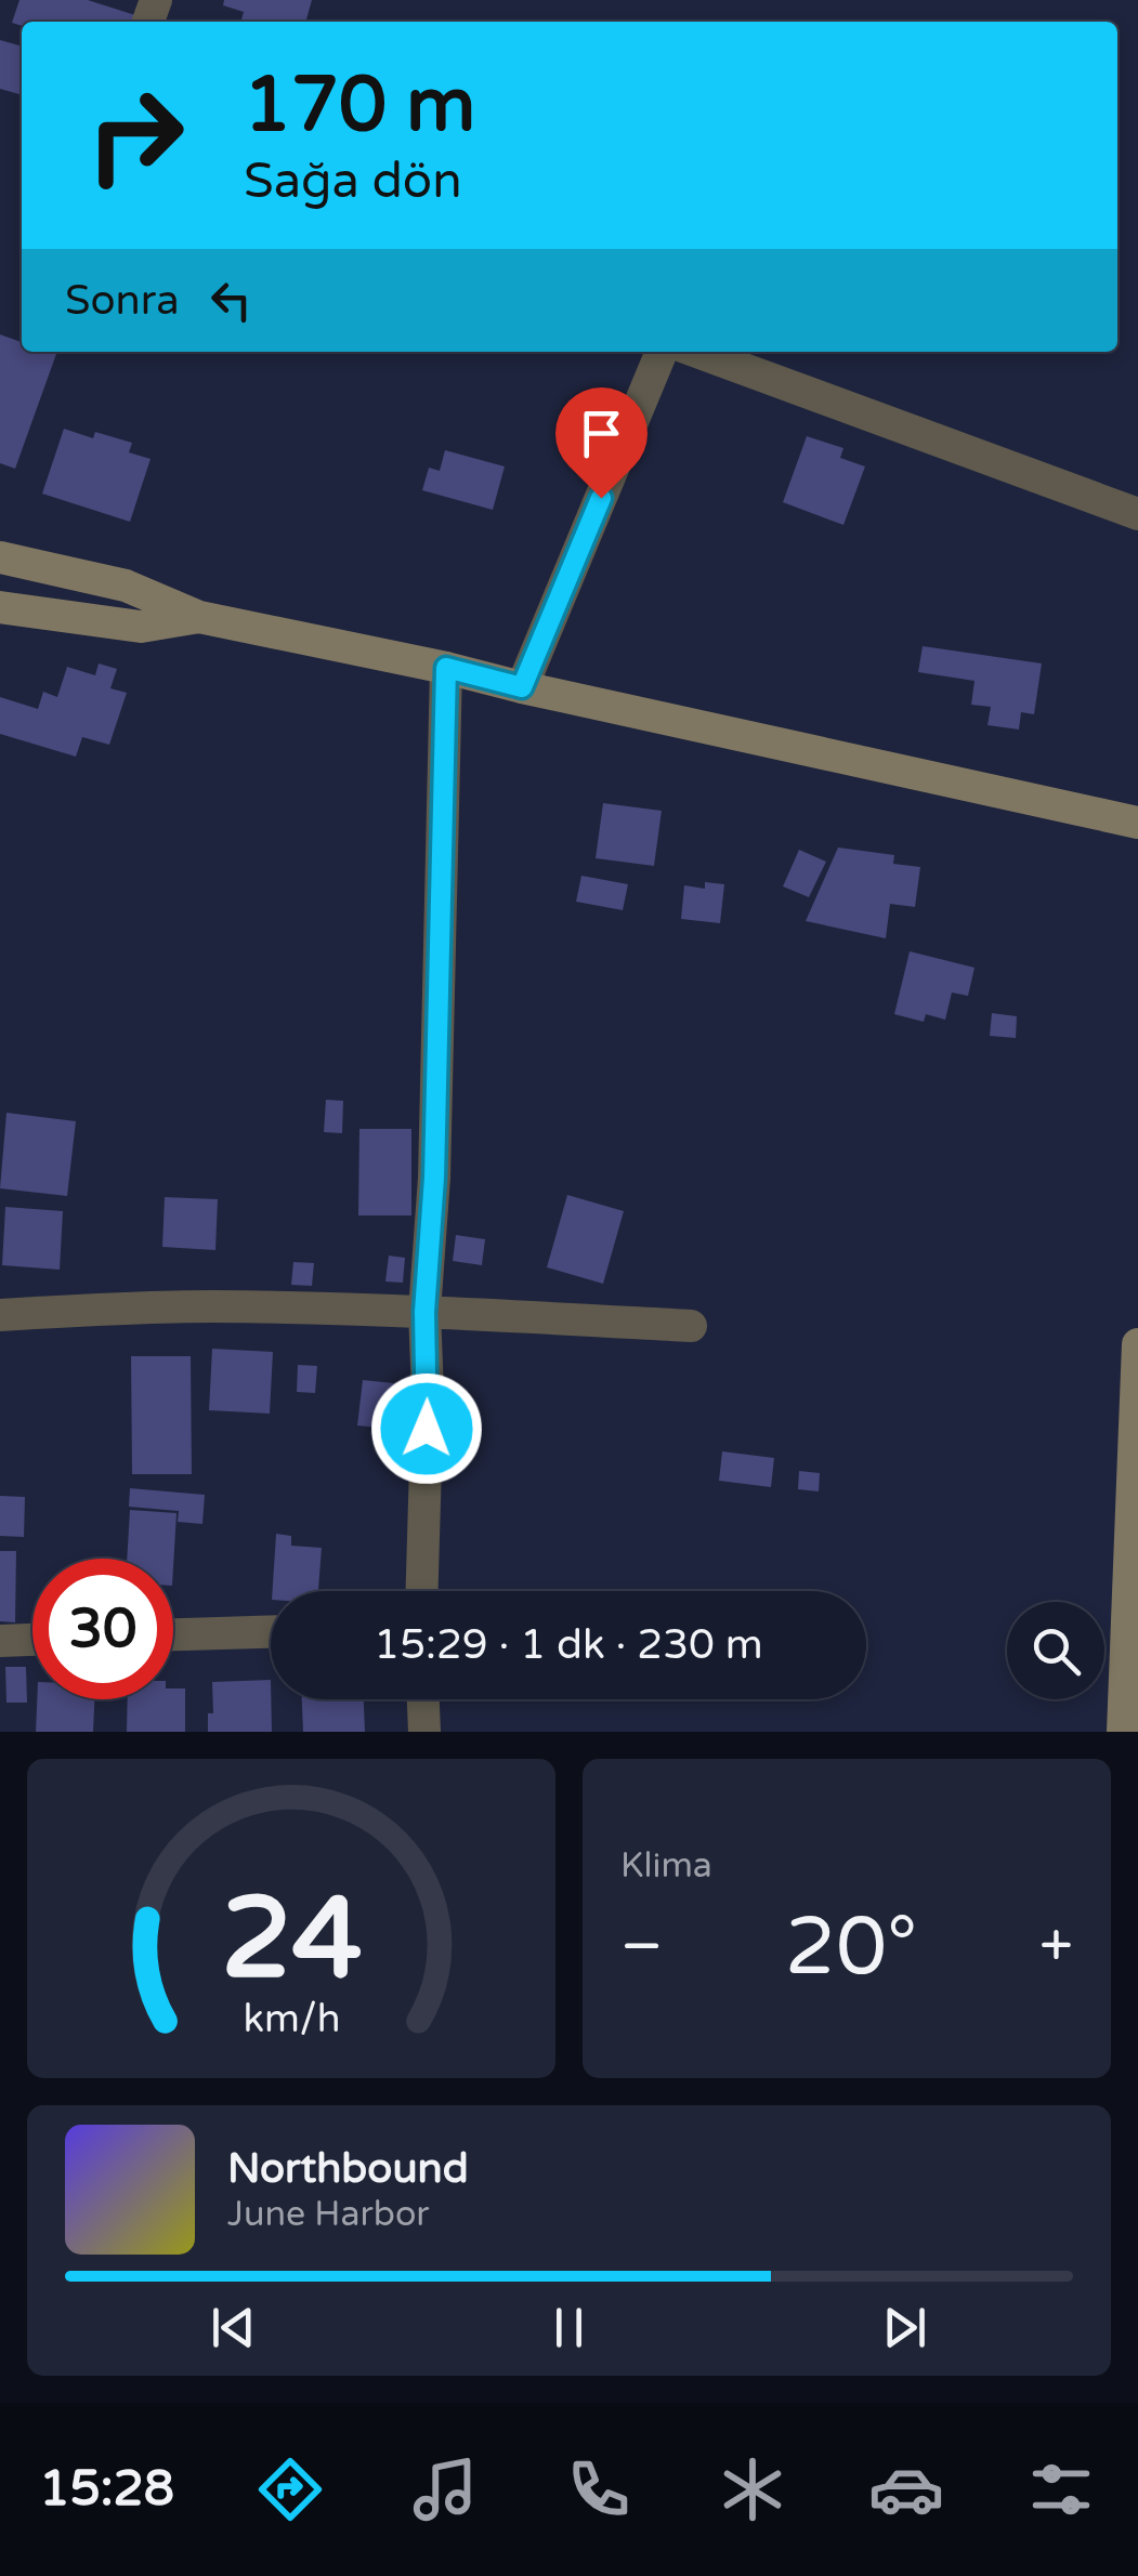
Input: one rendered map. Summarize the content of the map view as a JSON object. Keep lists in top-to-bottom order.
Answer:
{
  "page": {
    "turn": ["170 m", "Sağa dön"],
    "then": "Sonra",
    "limit": "30",
    "trip": "15:29 · 1 dk · 230 m",
    "tile": "Klima",
    "heat": ["−", "20°", "+"],
    "song": ["Northbound", "June Harbor"],
    "tabs": "15:28",
    "gauge": ["24", "km/h"]
  }
}
